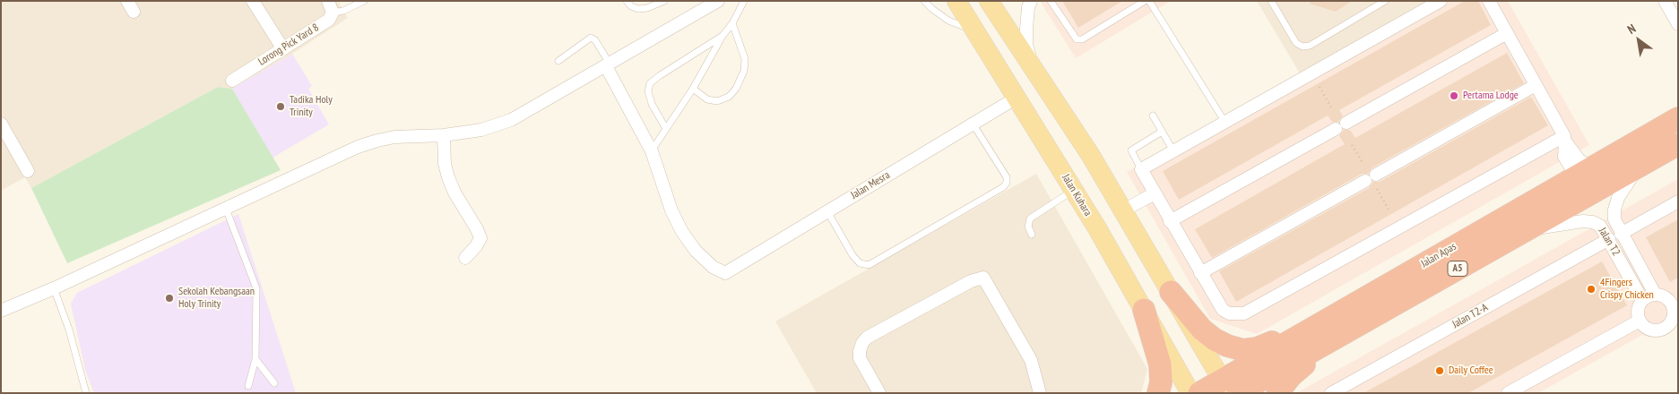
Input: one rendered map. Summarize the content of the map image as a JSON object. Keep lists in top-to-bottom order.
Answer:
{
  "streets": {
    "highway": ["Jalan Apas", "A5"],
    "main road": ["Jalan Kuhara"],
    "street": [
      "Lorong Pick Yard 8",
      "Jalan Mesra",
      "Jalan T2",
      "Jalan T2-A"
    ]
  },
  "crossings": [
    ["Jalan Mesra", "Jalan Kuhara"],
    ["Jalan T2", "Jalan Apas"],
    ["Jalan T2", "Jalan T2-A"]
  ],
  "places": [
    "Pertama Lodge",
    "Tadika Holy Trinity",
    "4Fingers Crispy Chicken",
    "Sekolah Kebangsaan Holy Trinity",
    "Daily Coffee"
  ],
  "north": "top left"
}
